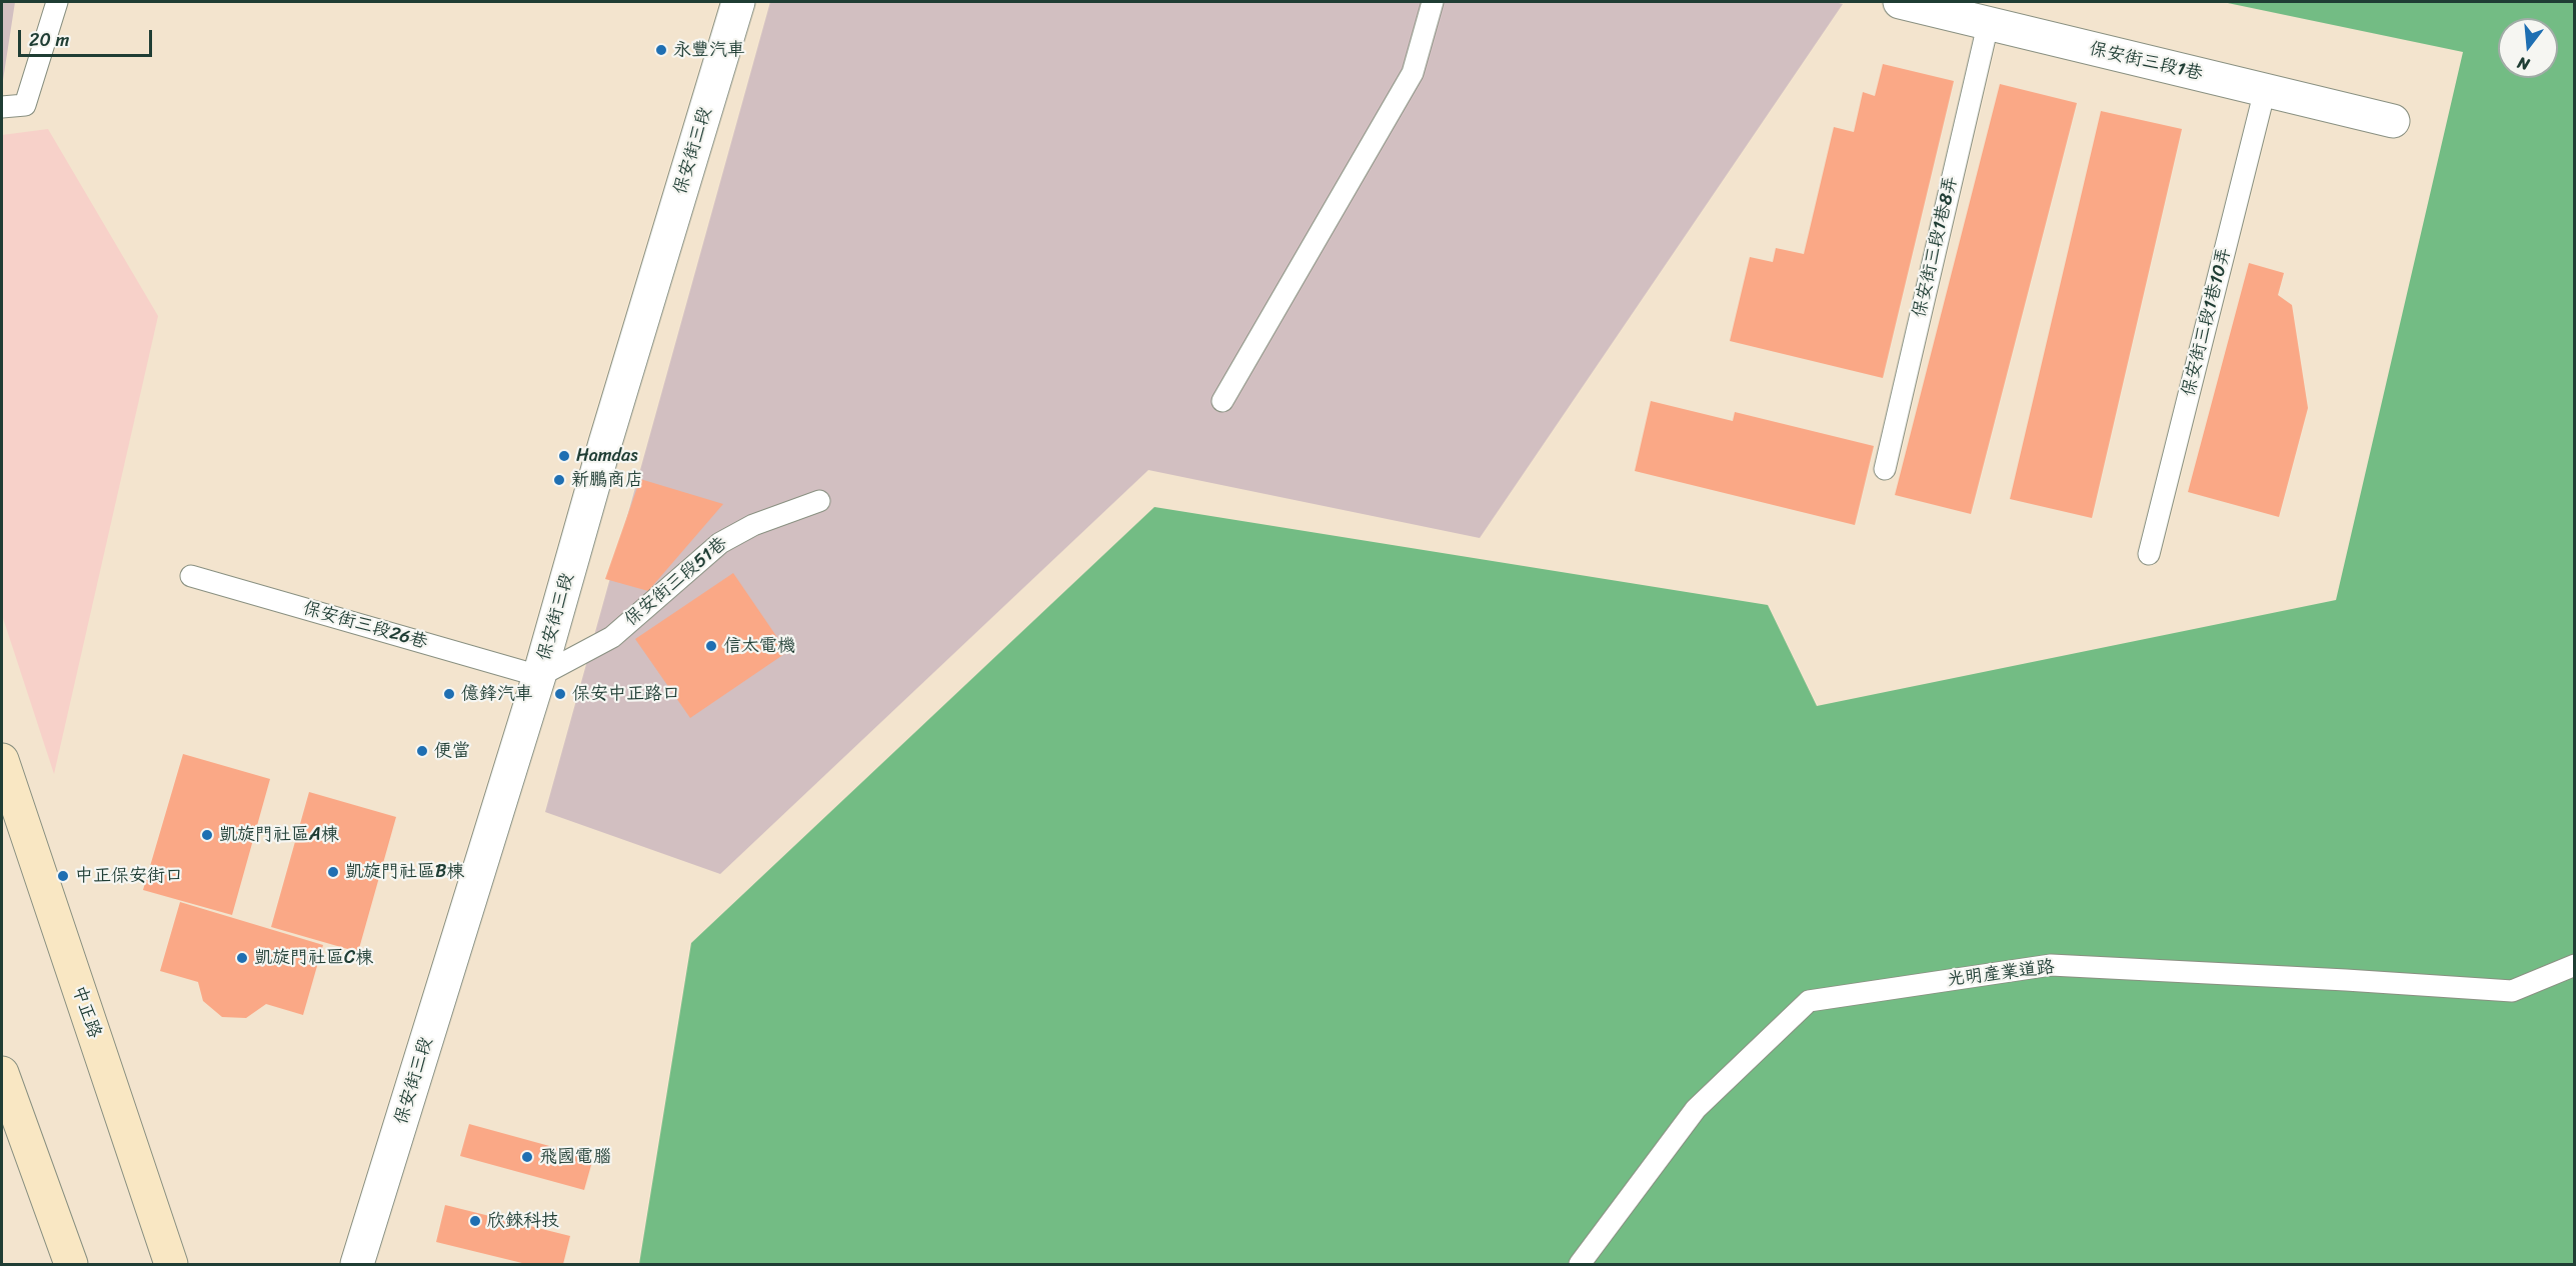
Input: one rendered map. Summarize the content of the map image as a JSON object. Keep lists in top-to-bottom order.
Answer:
{
  "streets": {
    "main road": ["中正路"],
    "street": ["保安街三段1巷", "保安街三段"],
    "lane": [
      "保安街三段1巷8弄",
      "保安街三段1巷10弄",
      "保安街三段51巷",
      "保安街三段26巷",
      "光明產業道路"
    ]
  },
  "crossings": [
    ["保安街三段1巷", "保安街三段1巷8弄"],
    ["保安街三段1巷", "保安街三段1巷10弄"],
    ["保安街三段", "保安街三段51巷"],
    ["保安街三段", "保安街三段26巷"],
    ["保安街三段51巷", "保安街三段26巷"]
  ],
  "places": [
    "永豐汽車",
    "Hamdas",
    "新鵬商店",
    "信太電機",
    "億鋒汽車",
    "保安中正路口",
    "便當",
    "凱旋門社區A棟",
    "凱旋門社區B棟",
    "中正保安街口",
    "凱旋門社區C棟",
    "飛國電腦",
    "欣錸科技"
  ],
  "scale_bar": "20 m",
  "north": "bottom"
}
